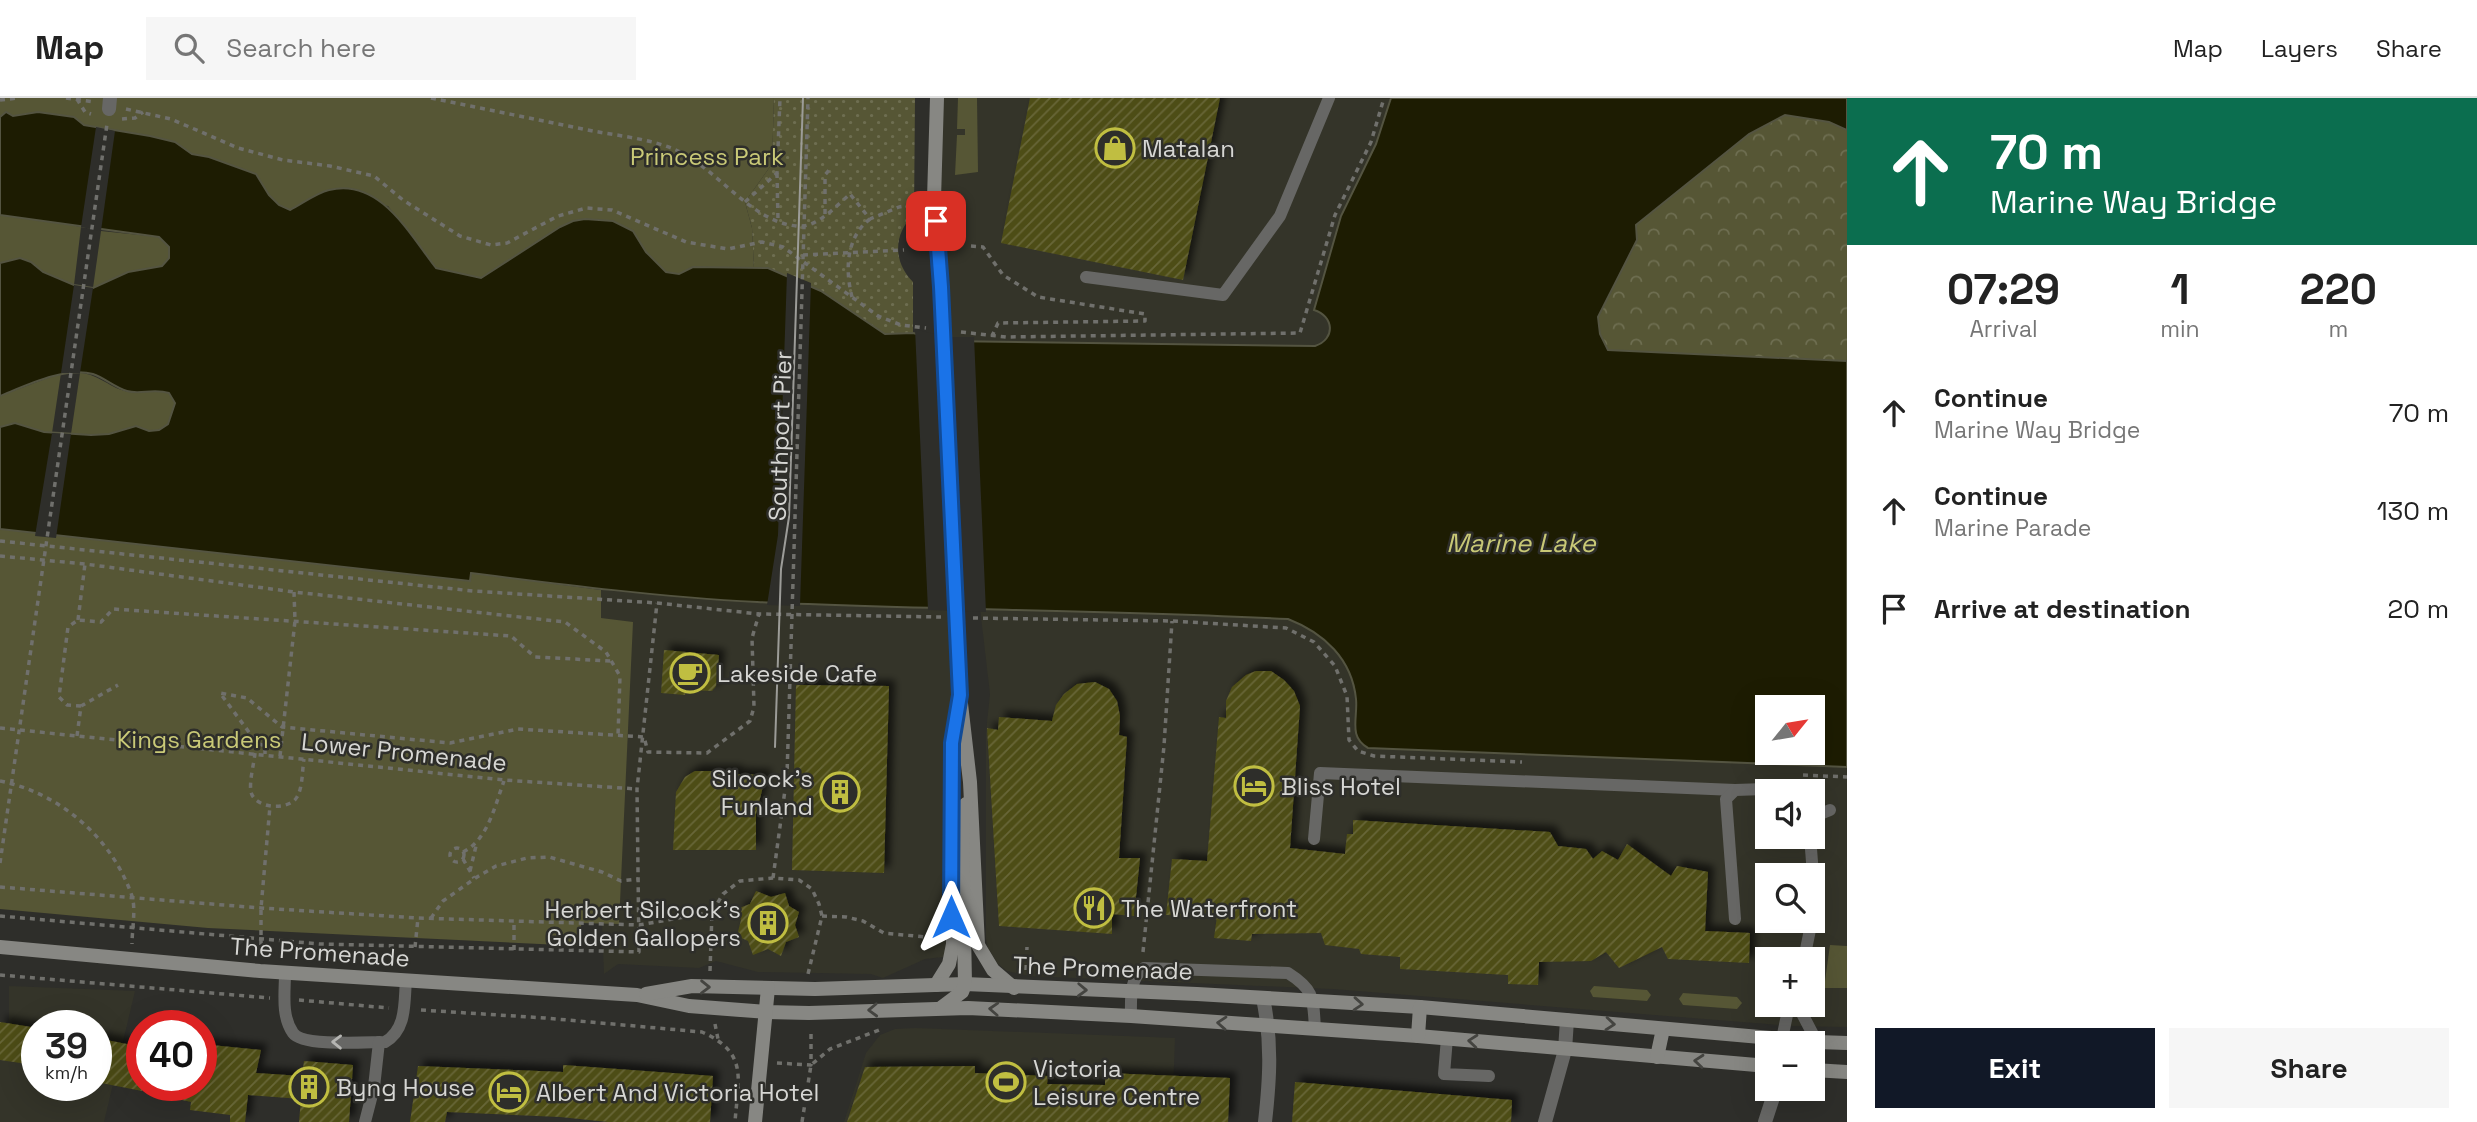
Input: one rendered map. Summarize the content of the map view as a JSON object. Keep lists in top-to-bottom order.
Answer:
{
  "streets": {
    "main road": ["The Promenade"],
    "path": ["Southport Pier", "Lower Promenade"]
  },
  "water": ["Marine Lake"],
  "parks": ["Princess Park", "Kings Gardens"],
  "places": {
    "shop": ["Matalan"],
    "cafe": ["Lakeside Cafe"],
    "hotel": ["Bliss Hotel", "Albert And Victoria Hotel"],
    "building": ["Silcock's Funland", "Herbert Silcock's Golden Gallopers", "Byng House"],
    "restaurant": ["The Waterfront"],
    "sports": ["Victoria Leisure Centre"]
  },
  "north": "top right",
  "page": {
    "header": "Map",
    "search": "Search here",
    "nav": ["Map", "Layers", "Share"],
    "turn": ["70 m", "Marine Way Bridge"],
    "eta": [
      "07:29",
      "Arrival",
      "1",
      "min",
      "220",
      "m"
    ],
    "list": [
      {
        "name": "Continue",
        "note": "Marine Way Bridge",
        "value": "70 m"
      },
      {
        "name": "Continue",
        "note": "Marine Parade",
        "value": "130 m"
      },
      {
        "name": "Arrive at destination",
        "value": "20 m"
      }
    ],
    "map_buttons": ["+", "−"],
    "speed": "39 km/h",
    "limit": "40",
    "buttons": ["Exit", "Share"]
  }
}
